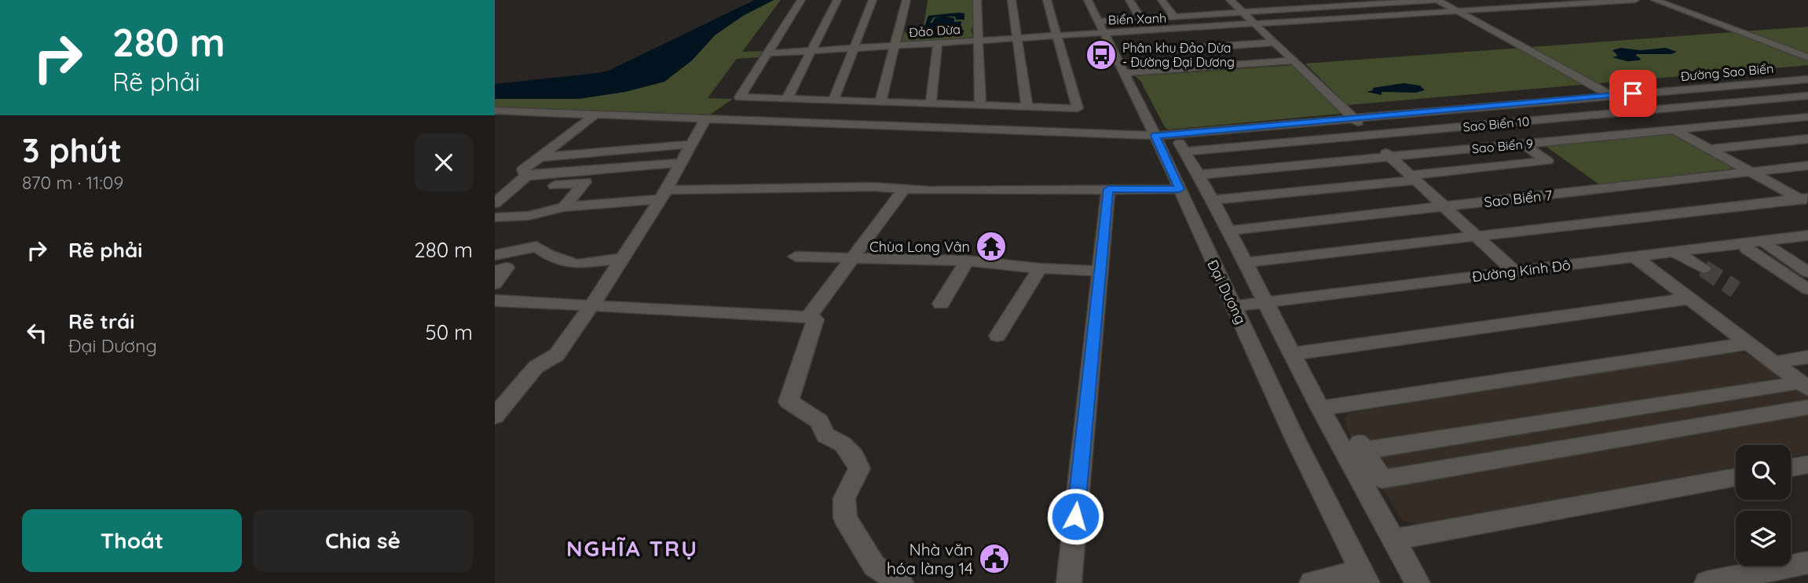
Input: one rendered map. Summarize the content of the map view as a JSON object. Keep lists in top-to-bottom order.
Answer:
{
  "streets": {
    "street": [
      "Biển Xanh",
      "Đảo Dừa",
      "Đường Sao Biển",
      "Sao Biển 10",
      "Sao Biển 9",
      "Sao Biển 7",
      "Đường Kinh Đô",
      "Đại Dương"
    ]
  },
  "crossings": [
    ["Biển Xanh", "Đảo Dừa"],
    ["Biển Xanh", "Đại Dương"],
    ["Đảo Dừa", "Đại Dương"],
    ["Đường Sao Biển", "Đại Dương"],
    ["Đường Kinh Đô", "Đại Dương"]
  ],
  "districts": ["NGHĨA TRỤ"],
  "places": {
    "bus stop": ["Phân khu Đảo Dừa - Đường Đại Dương"],
    "temple": ["Chùa Long Vân"],
    "public building": ["Nhà văn hóa làng 14"]
  },
  "page": {
    "turn": ["280 m", "Rẽ phải"],
    "heading": ["3 phút", "870 m · 11:09"],
    "list": [
      {
        "name": "Rẽ phải",
        "value": "280 m"
      },
      {
        "name": "Rẽ trái",
        "note": "Đại Dương",
        "value": "50 m"
      }
    ],
    "buttons": ["Thoát", "Chia sẻ"]
  }
}
